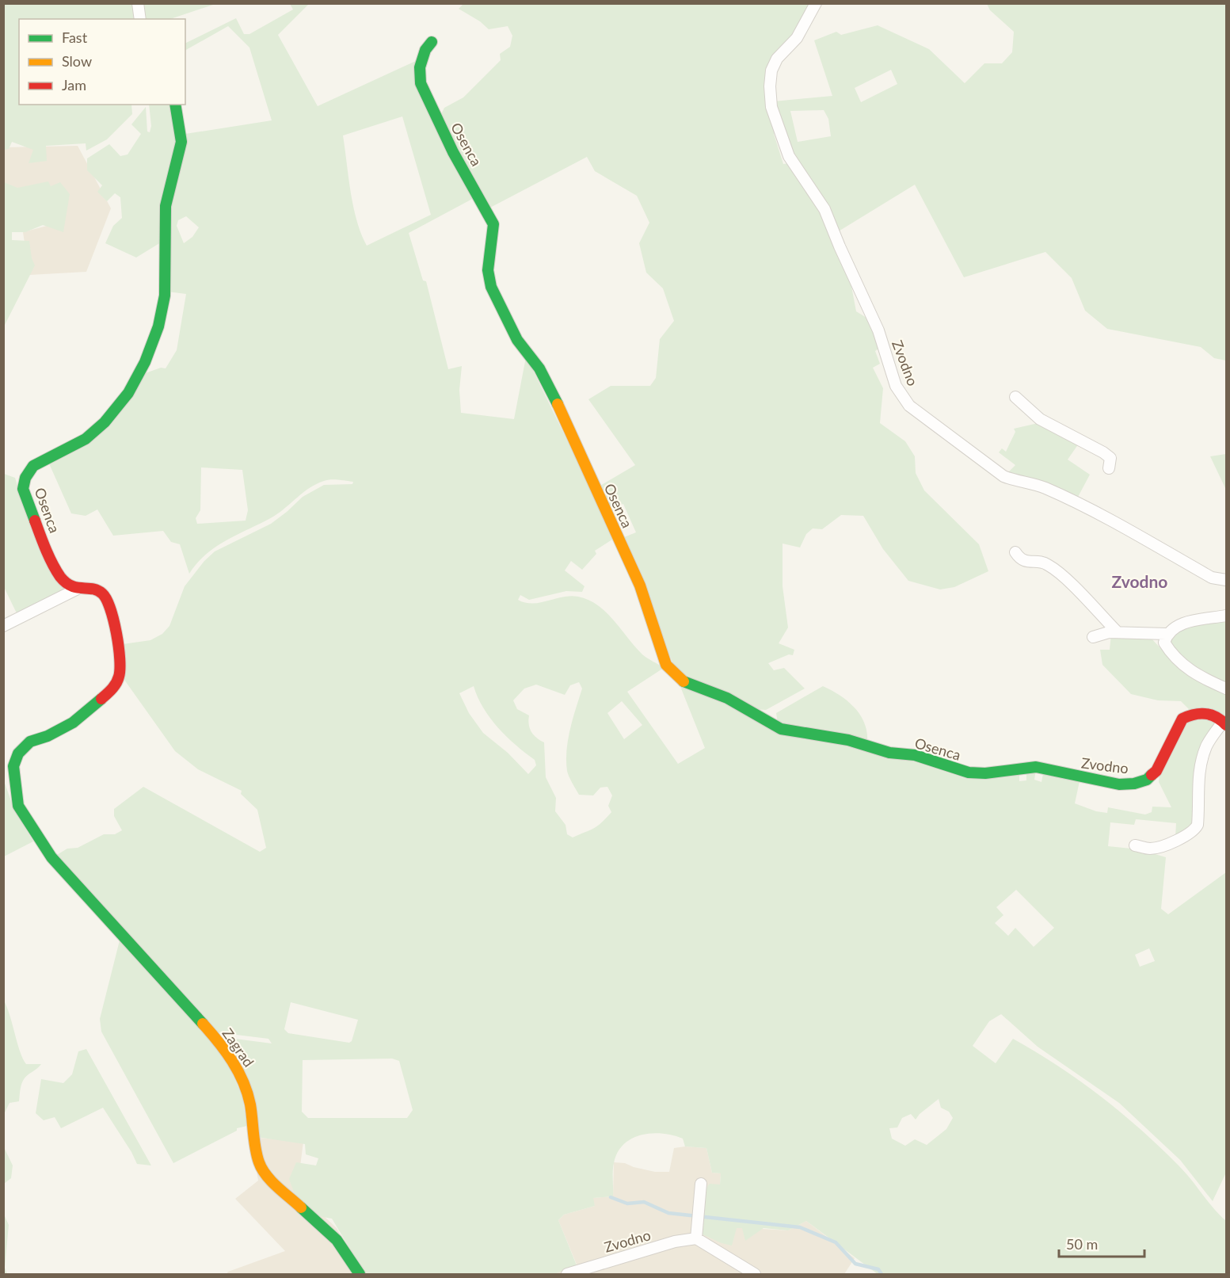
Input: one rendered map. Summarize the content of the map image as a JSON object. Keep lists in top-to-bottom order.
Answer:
{
  "streets": {
    "street": ["Osenca", "Zvodno", "Zagrad"]
  },
  "crossings": [
    ["Osenca", "Zvodno"],
    ["Osenca", "Zagrad"]
  ],
  "districts": ["Zvodno"],
  "legend": ["Fast", "Slow", "Jam"],
  "scale_bar": "50 m"
}
